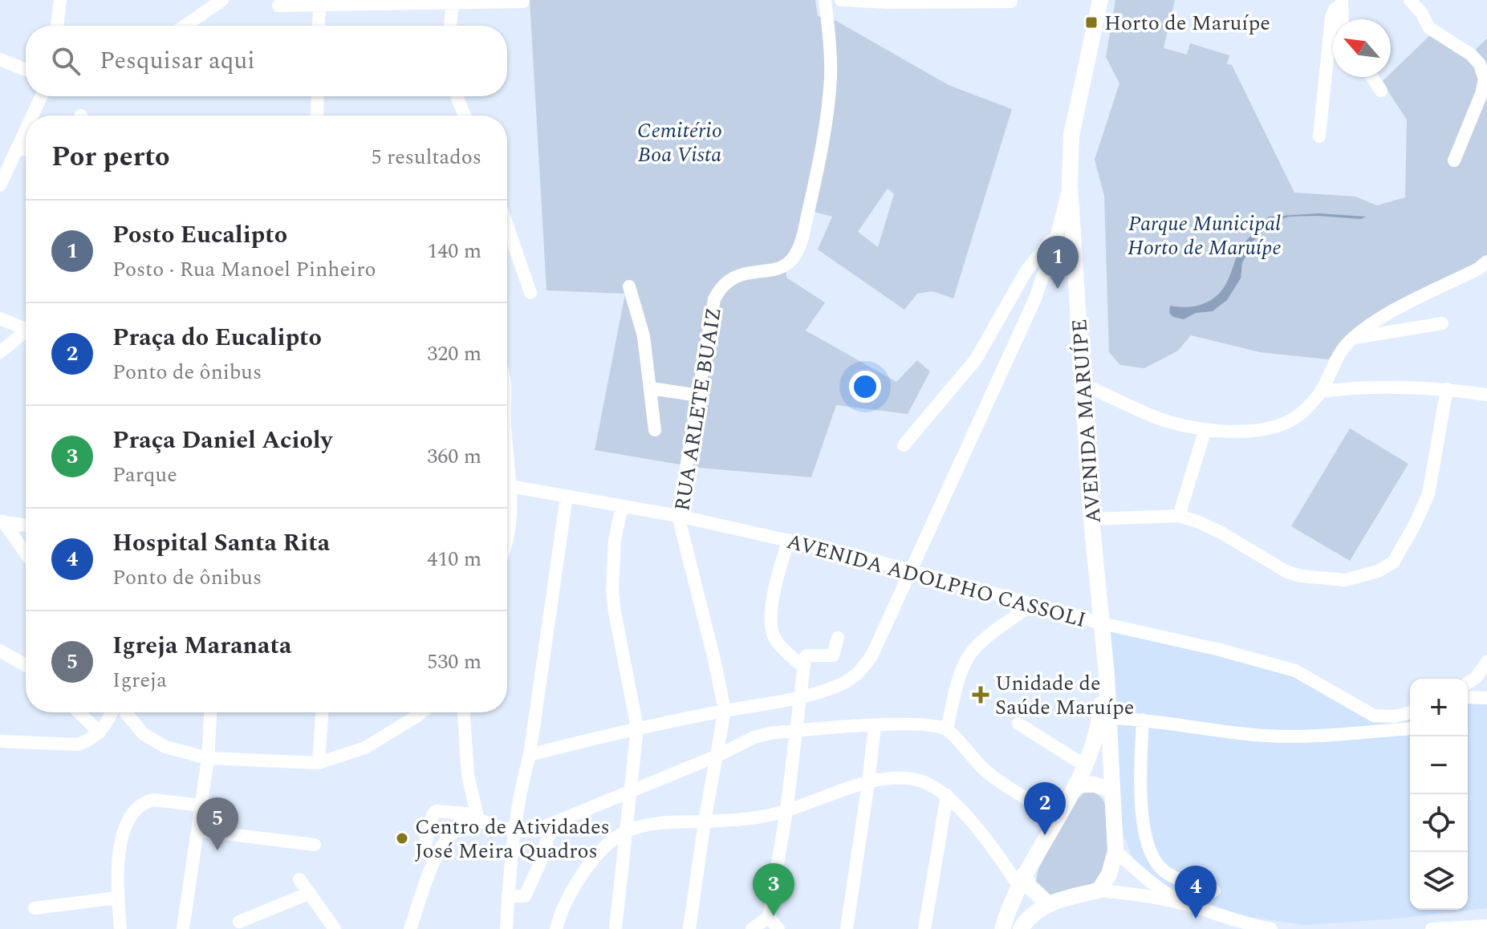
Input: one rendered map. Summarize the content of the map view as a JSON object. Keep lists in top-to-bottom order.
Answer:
{
  "streets": {
    "main road": ["AVENIDA MARUÍPE"],
    "street": ["RUA ARLETE BUAIZ", "AVENIDA ADOLPHO CASSOLI"]
  },
  "crossings": [
    ["RUA ARLETE BUAIZ", "AVENIDA ADOLPHO CASSOLI"],
    ["AVENIDA MARUÍPE", "AVENIDA ADOLPHO CASSOLI"]
  ],
  "parks": ["Cemitério Boa Vista", "Parque Municipal Horto de Maruípe"],
  "places": {
    "transit": ["Horto de Maruípe"],
    "health": ["Unidade de Saúde Maruípe"],
    "other": ["Centro de Atividades José Meira Quadros"]
  },
  "north": "top left",
  "page": {
    "search": "Pesquisar aqui",
    "heading": ["Por perto", "5 resultados"],
    "list": [
      {
        "mark": "1",
        "name": "Posto Eucalipto",
        "note": "Posto · Rua Manoel Pinheiro",
        "value": "140 m"
      },
      {
        "mark": "2",
        "name": "Praça do Eucalipto",
        "note": "Ponto de ônibus",
        "value": "320 m"
      },
      {
        "mark": "3",
        "name": "Praça Daniel Acioly",
        "note": "Parque",
        "value": "360 m"
      },
      {
        "mark": "4",
        "name": "Hospital Santa Rita",
        "note": "Ponto de ônibus",
        "value": "410 m"
      },
      {
        "mark": "5",
        "name": "Igreja Maranata",
        "note": "Igreja",
        "value": "530 m"
      }
    ],
    "pins": [
      "1",
      "2",
      "5",
      "3",
      "4"
    ],
    "map_buttons": ["+", "−"]
  }
}
